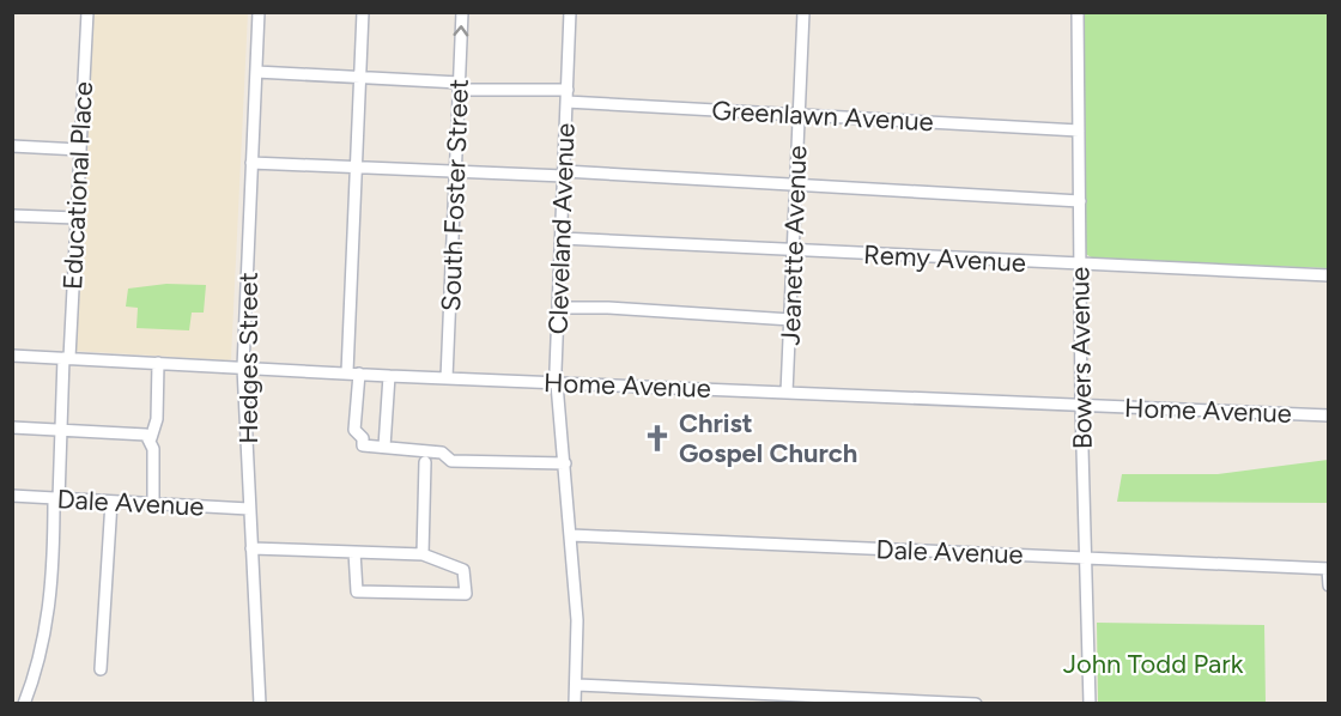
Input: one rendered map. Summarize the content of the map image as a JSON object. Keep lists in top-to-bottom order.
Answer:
{
  "streets": {
    "street": [
      "Greenlawn Avenue",
      "Educational Place",
      "South Foster Street",
      "Cleveland Avenue",
      "Jeanette Avenue",
      "Remy Avenue",
      "Hedges Street",
      "Bowers Avenue",
      "Home Avenue",
      "Dale Avenue"
    ]
  },
  "crossings": [
    ["Greenlawn Avenue", "South Foster Street"],
    ["Greenlawn Avenue", "Cleveland Avenue"],
    ["Greenlawn Avenue", "Jeanette Avenue"],
    ["Greenlawn Avenue", "Hedges Street"],
    ["Greenlawn Avenue", "Bowers Avenue"],
    ["Educational Place", "Home Avenue"],
    ["Educational Place", "Dale Avenue"],
    ["South Foster Street", "Home Avenue"],
    ["Cleveland Avenue", "Remy Avenue"],
    ["Cleveland Avenue", "Home Avenue"],
    ["Cleveland Avenue", "Dale Avenue"],
    ["Jeanette Avenue", "Remy Avenue"],
    ["Jeanette Avenue", "Home Avenue"],
    ["Remy Avenue", "Bowers Avenue"],
    ["Hedges Street", "Home Avenue"],
    ["Hedges Street", "Dale Avenue"],
    ["Bowers Avenue", "Home Avenue"],
    ["Bowers Avenue", "Dale Avenue"]
  ],
  "parks": ["John Todd Park"],
  "places": {
    "church": ["Christ Gospel Church"]
  }
}
